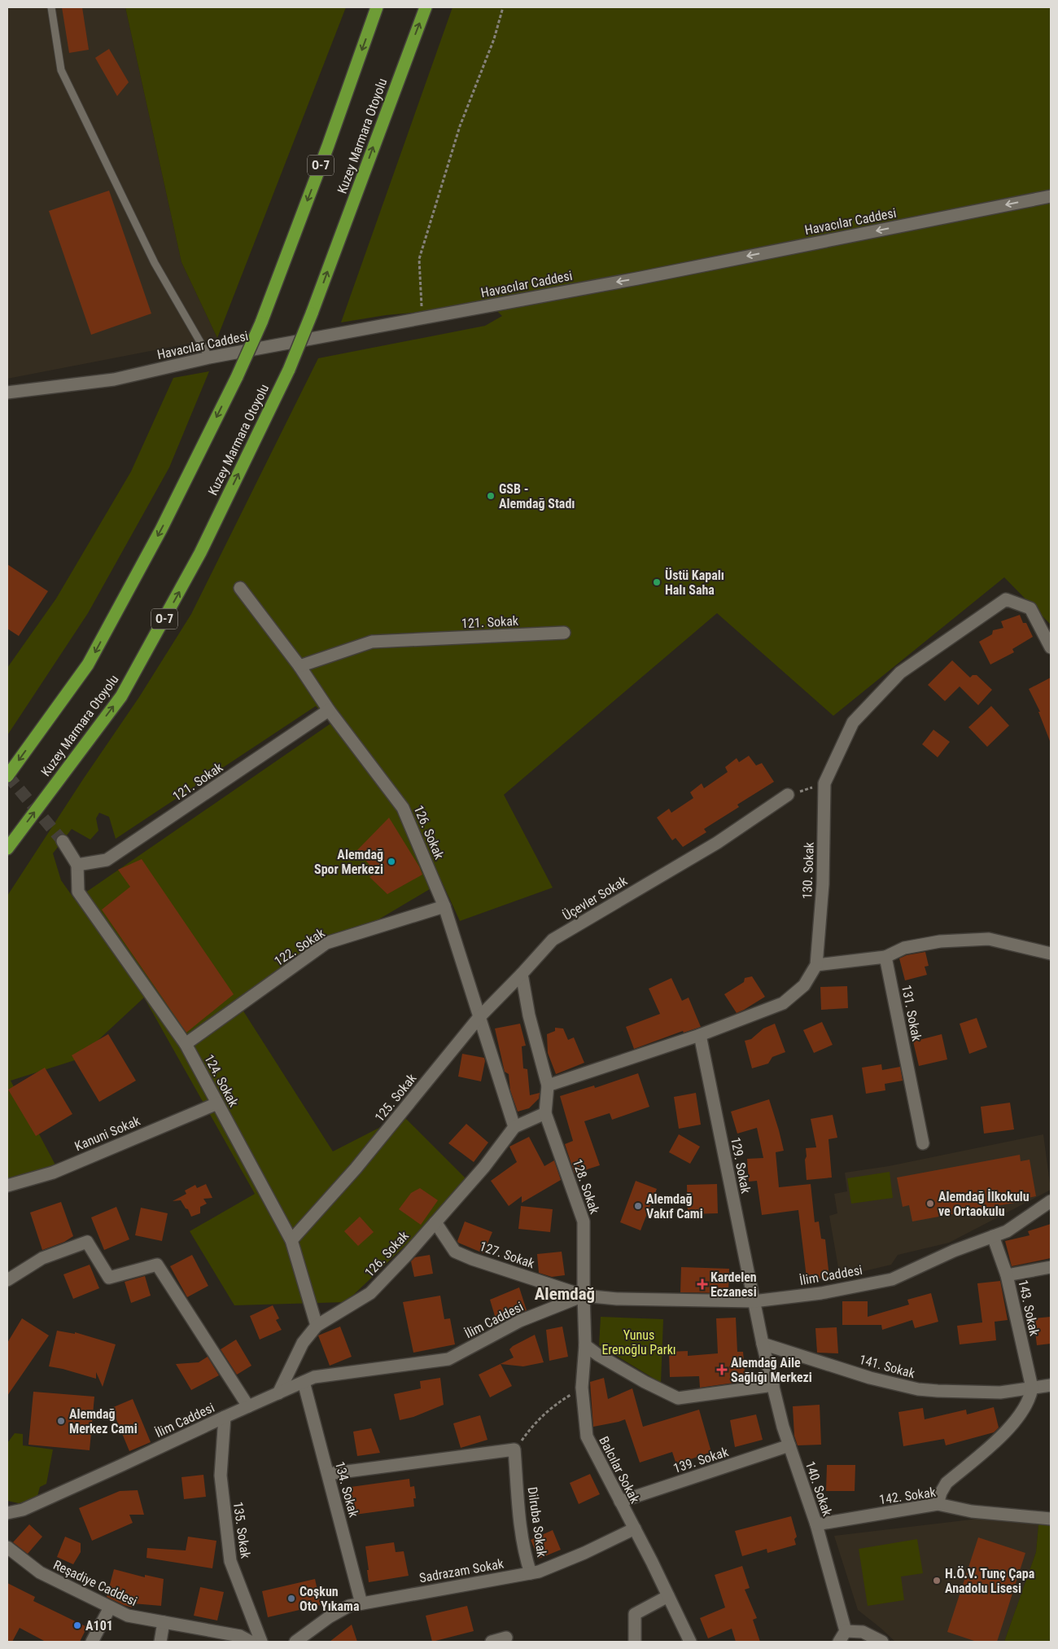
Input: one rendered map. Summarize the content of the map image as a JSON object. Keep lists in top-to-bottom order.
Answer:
{
  "streets": {
    "highway": ["Kuzey Marmara Otoyolu", "O-7"],
    "street": [
      "Havacılar Caddesi",
      "121. Sokak",
      "126. Sokak",
      "130. Sokak",
      "Üçevler Sokak",
      "122. Sokak",
      "131. Sokak",
      "124. Sokak",
      "125. Sokak",
      "Kanuni Sokak",
      "129. Sokak",
      "128. Sokak",
      "127. Sokak",
      "İlim Caddesi",
      "143. Sokak",
      "141. Sokak",
      "139. Sokak",
      "Balcılar Sokak",
      "140. Sokak",
      "134. Sokak",
      "142. Sokak",
      "Dilruba Sokak",
      "135. Sokak",
      "Sadrazam Sokak",
      "Reşadiye Caddesi"
    ]
  },
  "crossings": [
    ["121. Sokak", "126. Sokak"],
    ["121. Sokak", "124. Sokak"],
    ["126. Sokak", "122. Sokak"],
    ["126. Sokak", "124. Sokak"],
    ["126. Sokak", "125. Sokak"],
    ["126. Sokak", "128. Sokak"],
    ["126. Sokak", "127. Sokak"],
    ["126. Sokak", "İlim Caddesi"],
    ["130. Sokak", "129. Sokak"],
    ["Üçevler Sokak", "125. Sokak"],
    ["122. Sokak", "124. Sokak"],
    ["124. Sokak", "125. Sokak"],
    ["124. Sokak", "Kanuni Sokak"],
    ["129. Sokak", "İlim Caddesi"],
    ["128. Sokak", "127. Sokak"],
    ["128. Sokak", "İlim Caddesi"],
    ["128. Sokak", "Balcılar Sokak"],
    ["127. Sokak", "İlim Caddesi"],
    ["127. Sokak", "Balcılar Sokak"],
    ["İlim Caddesi", "143. Sokak"],
    ["İlim Caddesi", "Balcılar Sokak"],
    ["İlim Caddesi", "134. Sokak"],
    ["İlim Caddesi", "135. Sokak"],
    ["143. Sokak", "141. Sokak"],
    ["141. Sokak", "140. Sokak"],
    ["139. Sokak", "Balcılar Sokak"],
    ["139. Sokak", "140. Sokak"],
    ["Balcılar Sokak", "Sadrazam Sokak"],
    ["140. Sokak", "142. Sokak"],
    ["134. Sokak", "Sadrazam Sokak"],
    ["Dilruba Sokak", "Sadrazam Sokak"]
  ],
  "one_way": ["Havacılar Caddesi"],
  "districts": ["Alemdağ"],
  "parks": ["Yunus Erenoğlu Parkı"],
  "places": {
    "other": [
      "GSB - Alemdağ Stadı",
      "Üstü Kapalı Halı Saha",
      "Alemdağ Spor Merkezi",
      "Alemdağ İlkokulu ve Ortaokulu",
      "Alemdağ Vakıf Cami",
      "Alemdağ Merkez Cami",
      "H.Ö.V. Tunç Çapa Anadolu Lisesi",
      "Coşkun Oto Yıkama",
      "A101"
    ],
    "health": ["Kardelen Eczanesi", "Alemdağ Aile Sağlığı Merkezi"]
  }
}
